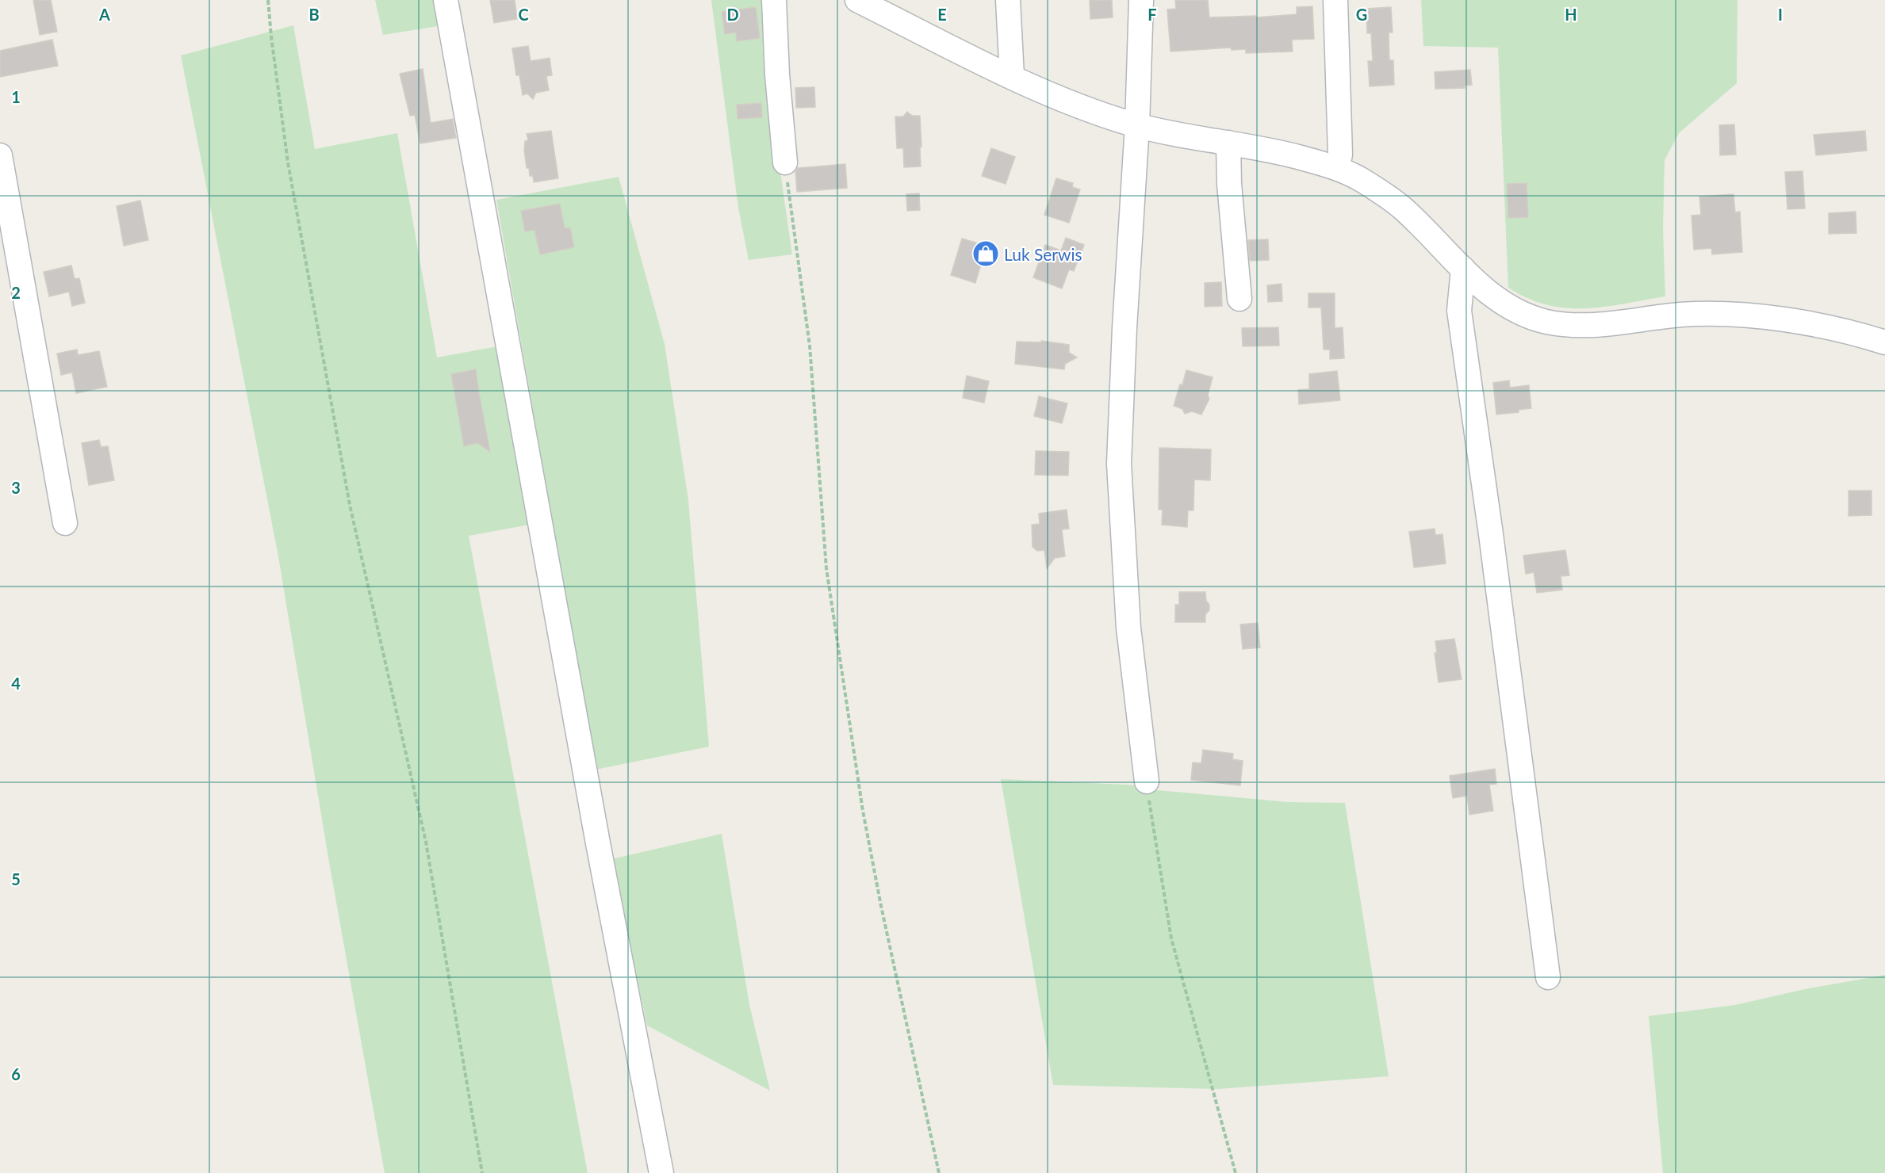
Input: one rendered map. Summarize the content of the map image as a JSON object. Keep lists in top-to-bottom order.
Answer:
{
  "places": {
    "shop": ["Luk Serwis"]
  },
  "grid": {
    "columns": [
      "A",
      "B",
      "C",
      "D",
      "E",
      "F",
      "G",
      "H",
      "I"
    ],
    "rows": [
      "1",
      "2",
      "3",
      "4",
      "5",
      "6"
    ]
  }
}
